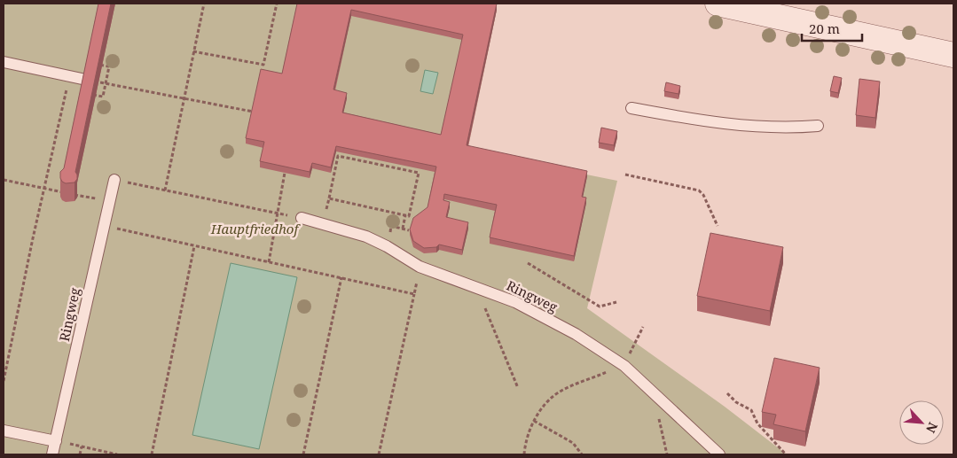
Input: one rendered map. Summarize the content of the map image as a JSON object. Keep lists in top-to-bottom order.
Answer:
{
  "streets": {
    "lane": ["Ringweg"]
  },
  "parks": ["Hauptfriedhof"],
  "scale_bar": "20 m",
  "north": "bottom right"
}
